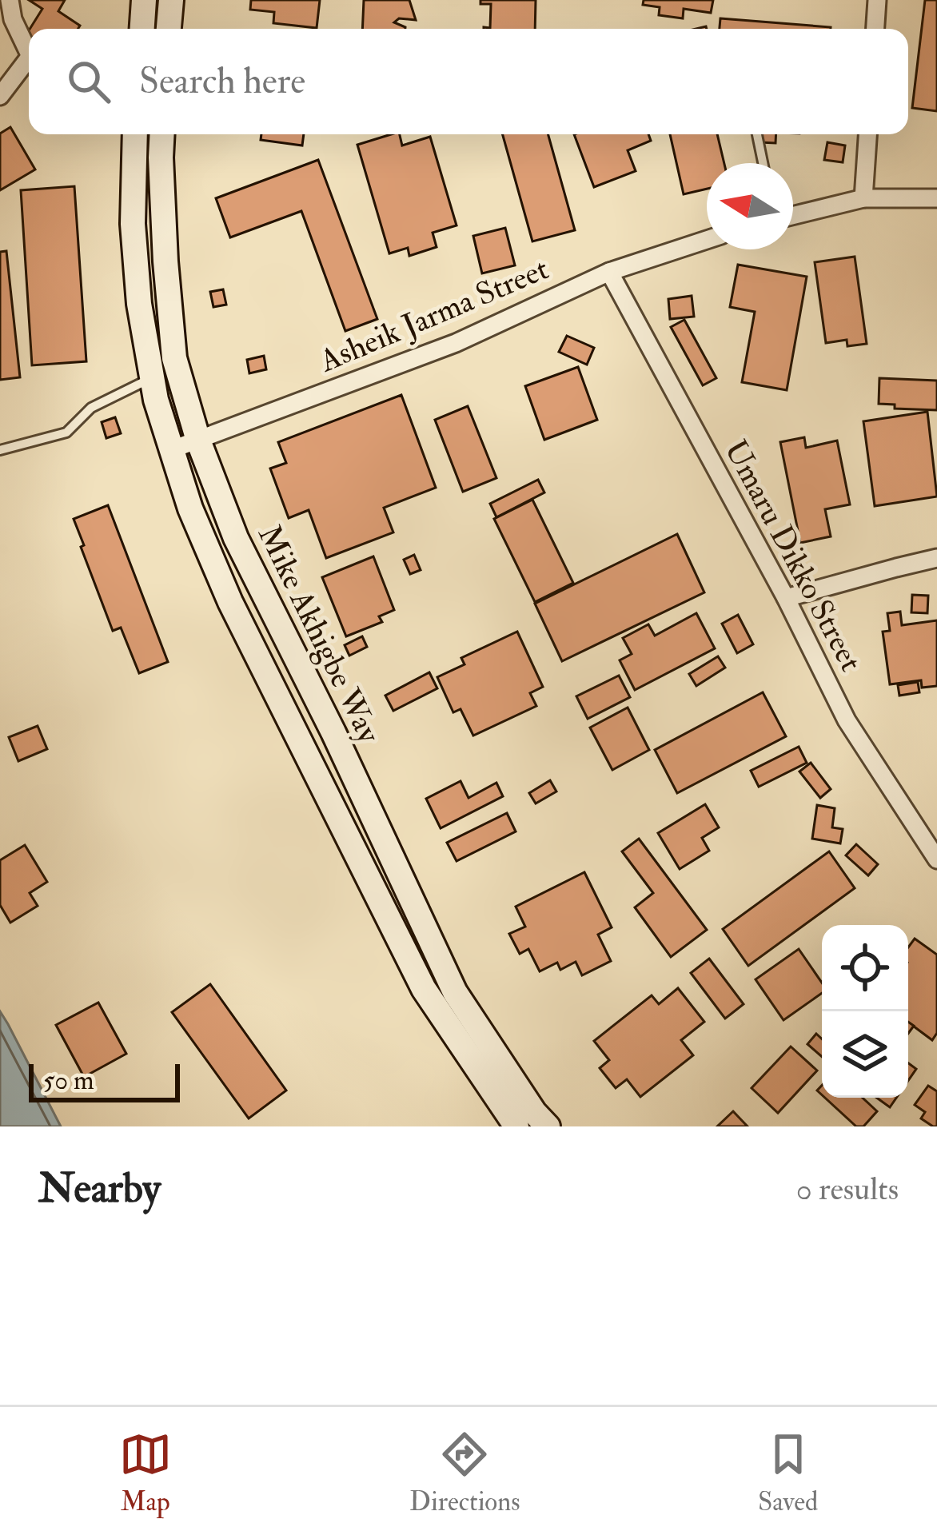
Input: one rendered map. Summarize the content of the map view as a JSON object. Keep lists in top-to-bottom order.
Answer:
{
  "streets": {
    "street": ["Asheik Jarma Street", "Umaru Dikko Street", "Mike Akhigbe Way"]
  },
  "crossings": [
    ["Asheik Jarma Street", "Umaru Dikko Street"],
    ["Asheik Jarma Street", "Mike Akhigbe Way"]
  ],
  "scale_bar": "50 m",
  "north": "left",
  "page": {
    "search": "Search here",
    "scale": "50 m",
    "heading": ["Nearby", "0 results"],
    "nav": ["Map", "Directions", "Saved"]
  }
}
